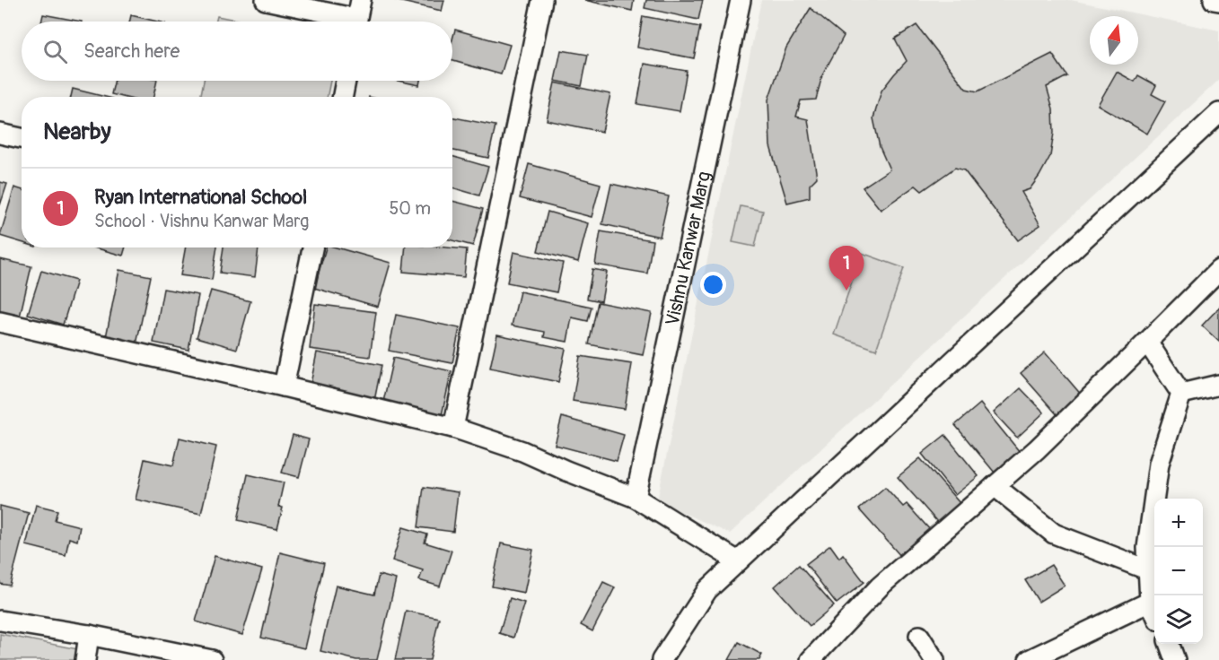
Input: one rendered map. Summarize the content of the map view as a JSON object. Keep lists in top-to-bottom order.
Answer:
{
  "streets": {
    "street": ["Vishnu Kanwar Marg"]
  },
  "north": "top",
  "page": {
    "search": "Search here",
    "heading": "Nearby",
    "list": [
      {
        "mark": "1",
        "name": "Ryan International School",
        "note": "School · Vishnu Kanwar Marg",
        "value": "50 m"
      }
    ],
    "pins": "1",
    "map_buttons": ["+", "−"]
  }
}
